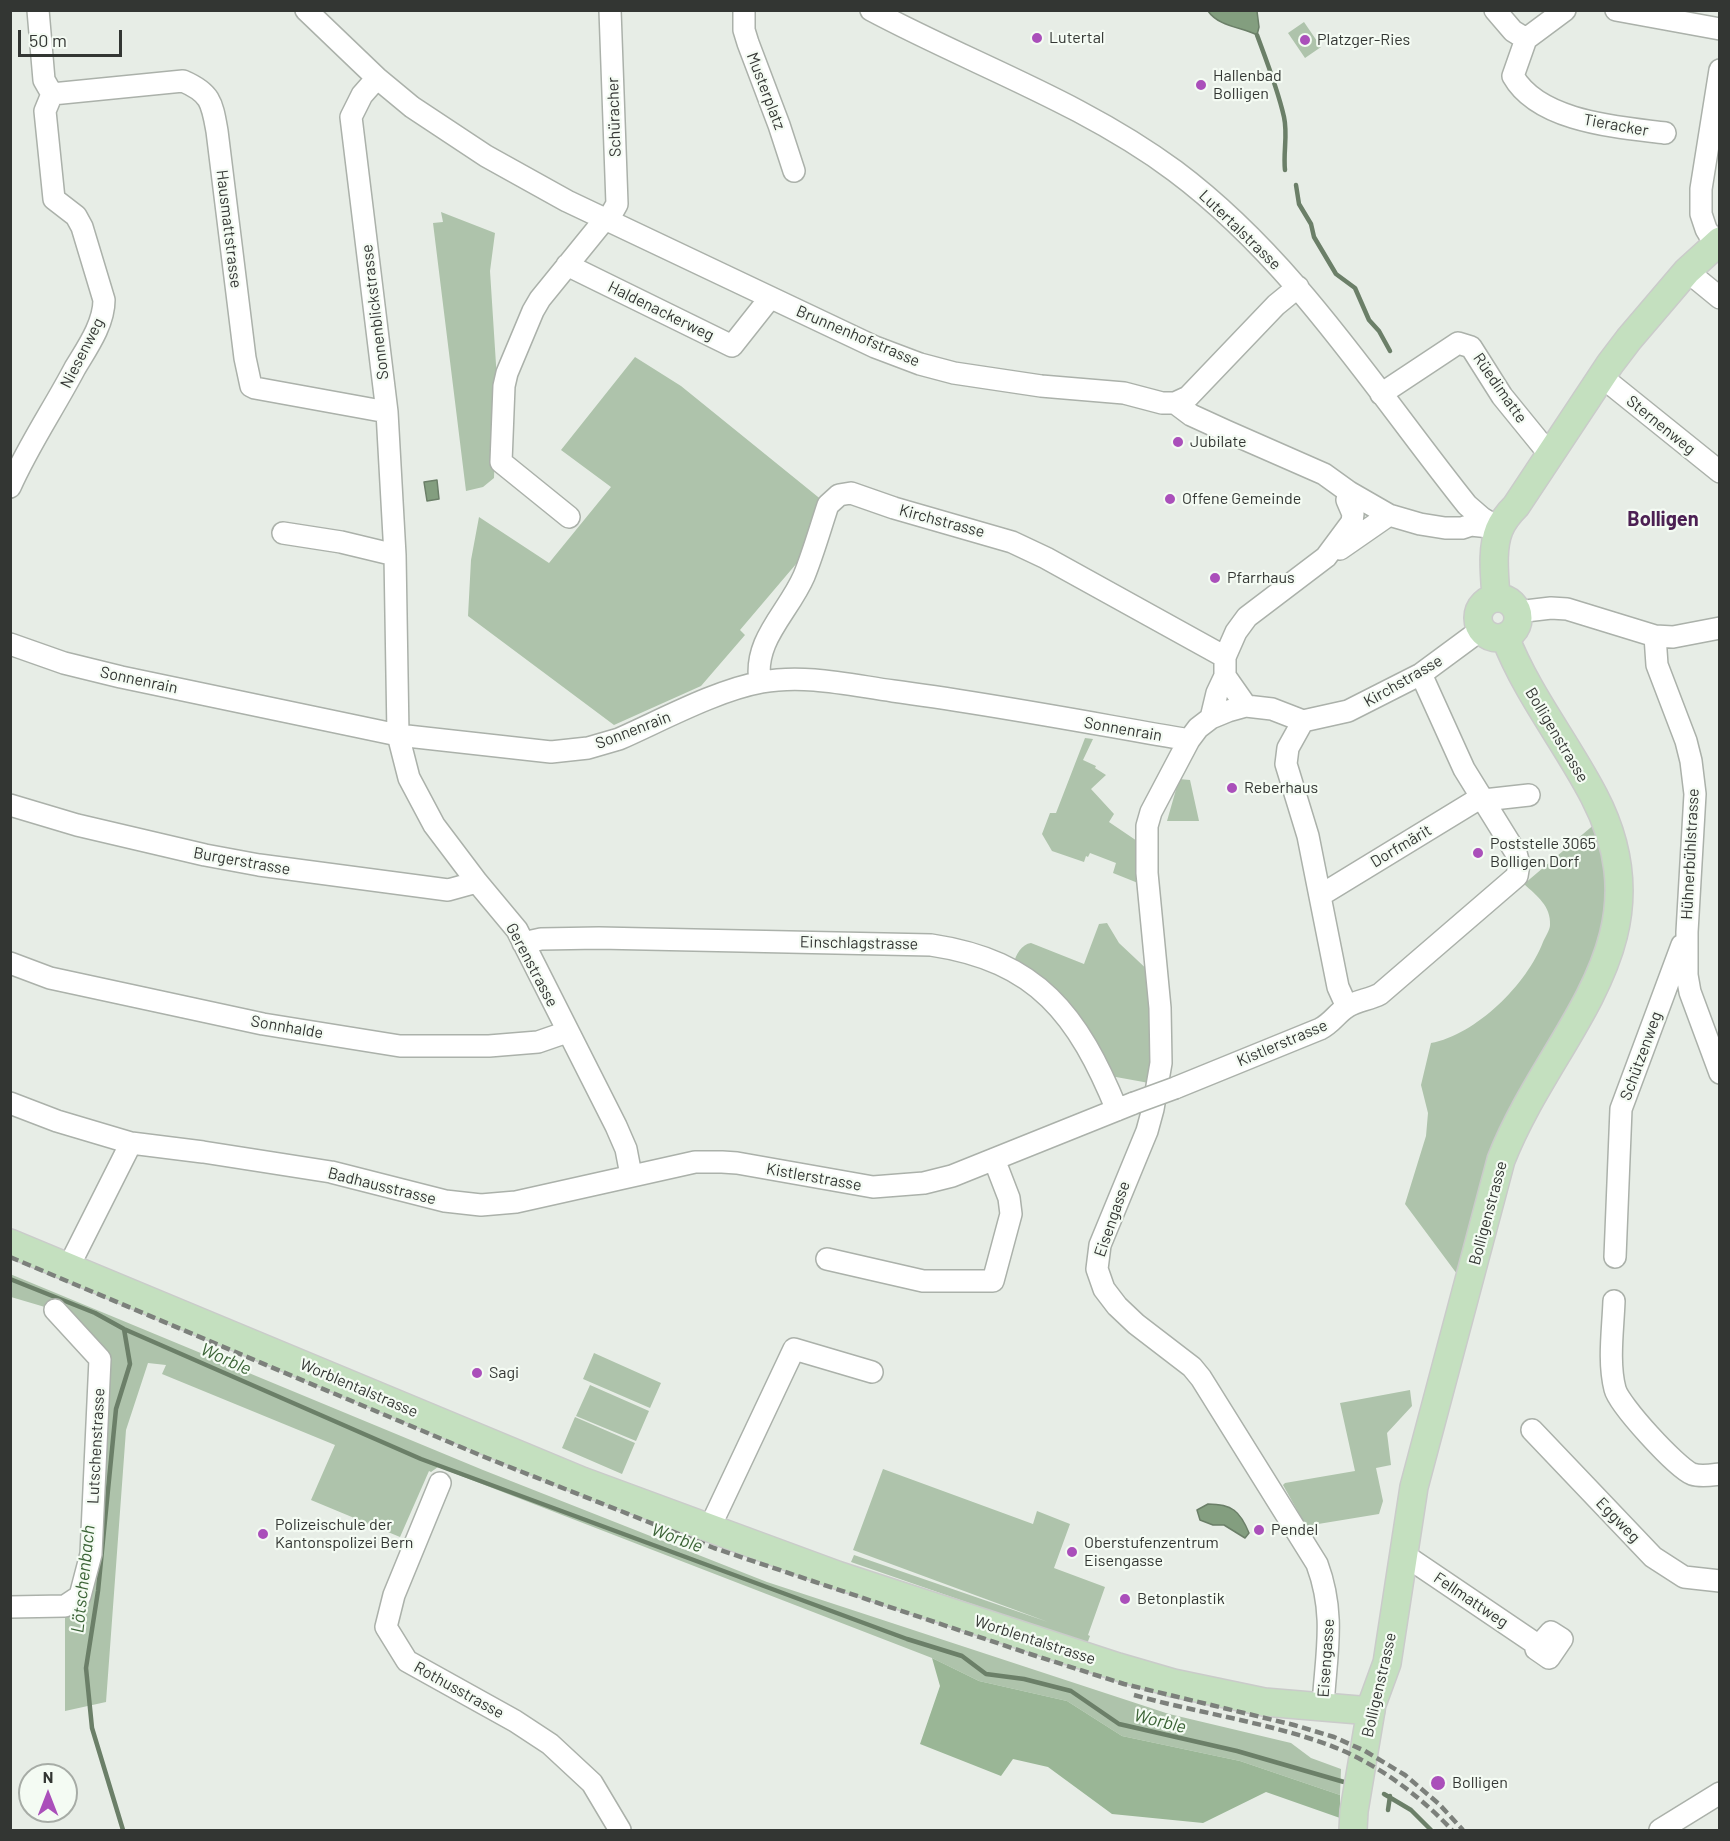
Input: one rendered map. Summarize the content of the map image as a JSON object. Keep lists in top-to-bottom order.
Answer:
{
  "streets": {
    "main road": ["Bolligenstrasse", "Worblentalstrasse"],
    "street": [
      "Musterplatz",
      "Schüracher",
      "Tieracker",
      "Hausmattstrasse",
      "Lutertalstrasse",
      "Haldenackerweg",
      "Sonnenblickstrasse",
      "Brunnenhofstrasse",
      "Niesenweg",
      "Rüedimatte",
      "Sternenweg",
      "Kirchstrasse",
      "Sonnenrain",
      "Dorfmärit",
      "Hühnerbühlstrasse",
      "Burgerstrasse",
      "Einschlagstrasse",
      "Gerenstrasse",
      "Sonnhalde",
      "Kistlerstrasse",
      "Schützenweg",
      "Badhausstrasse",
      "Eisengasse",
      "Lutschenstrasse",
      "Eggweg",
      "Fellmattweg",
      "Rothusstrasse"
    ]
  },
  "crossings": [
    ["Schüracher", "Brunnenhofstrasse"],
    ["Hausmattstrasse", "Sonnenblickstrasse"],
    ["Hausmattstrasse", "Niesenweg"],
    ["Lutertalstrasse", "Brunnenhofstrasse"],
    ["Lutertalstrasse", "Rüedimatte"],
    ["Haldenackerweg", "Brunnenhofstrasse"],
    ["Sonnenblickstrasse", "Brunnenhofstrasse"],
    ["Sonnenblickstrasse", "Sonnenrain"],
    ["Sonnenblickstrasse", "Gerenstrasse"],
    ["Kirchstrasse", "Sonnenrain"],
    ["Kirchstrasse", "Bolligenstrasse"],
    ["Sonnenrain", "Gerenstrasse"],
    ["Sonnenrain", "Eisengasse"],
    ["Bolligenstrasse", "Worblentalstrasse"],
    ["Bolligenstrasse", "Fellmattweg"],
    ["Dorfmärit", "Kistlerstrasse"],
    ["Hühnerbühlstrasse", "Schützenweg"],
    ["Burgerstrasse", "Gerenstrasse"],
    ["Einschlagstrasse", "Gerenstrasse"],
    ["Einschlagstrasse", "Kistlerstrasse"],
    ["Gerenstrasse", "Sonnhalde"],
    ["Gerenstrasse", "Kistlerstrasse"],
    ["Gerenstrasse", "Badhausstrasse"],
    ["Kistlerstrasse", "Badhausstrasse"],
    ["Eisengasse", "Worblentalstrasse"]
  ],
  "districts": ["Bolligen"],
  "water": ["Worble", "Lötschenbach"],
  "places": [
    "Lutertal",
    "Platzger-Ries",
    "Hallenbad Bolligen",
    "Jubilate",
    "Offene Gemeinde",
    "Pfarrhaus",
    "Reberhaus",
    "Poststelle 3065 Bolligen Dorf",
    "Sagi",
    "Pendel",
    "Polizeischule der Kantonspolizei Bern",
    "Oberstufenzentrum Eisengasse",
    "Betonplastik",
    "Bolligen"
  ],
  "scale_bar": "50 m",
  "north": "top"
}
